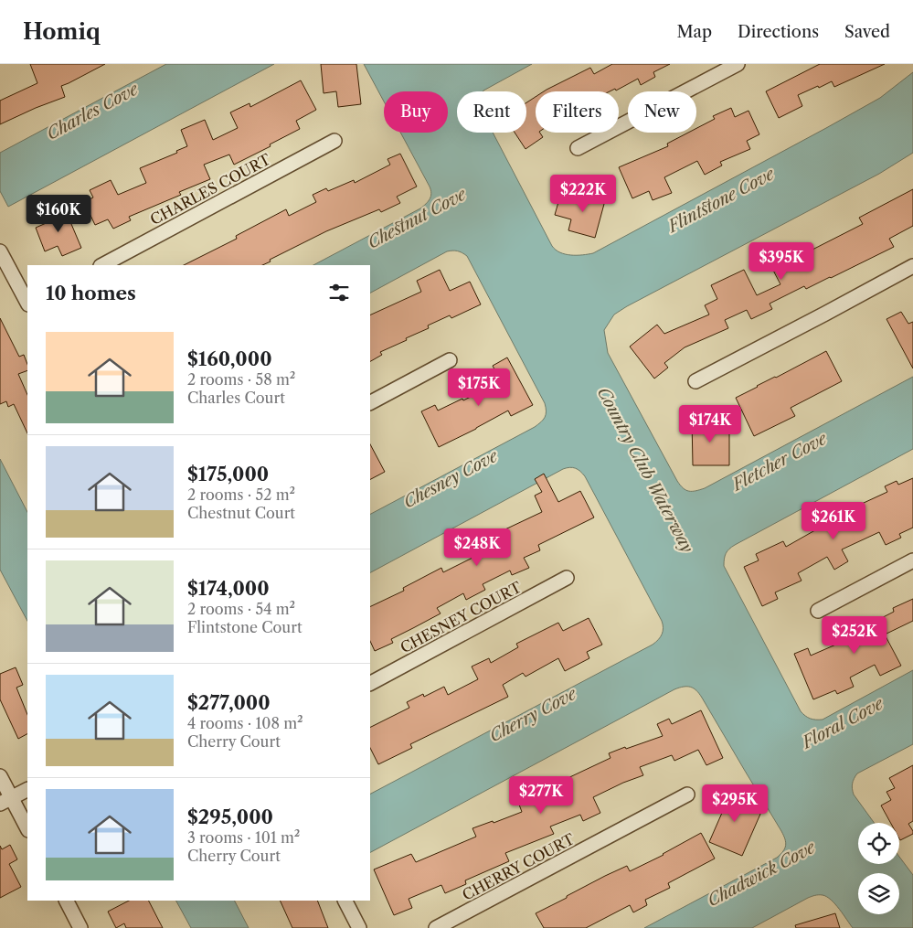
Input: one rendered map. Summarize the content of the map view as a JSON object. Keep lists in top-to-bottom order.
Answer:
{
  "streets": {
    "street": ["CHARLES COURT", "CHESNEY COURT", "CHERRY COURT"]
  },
  "water": [
    "Charles Cove",
    "Flintstone Cove",
    "Chestnut Cove",
    "Fletcher Cove",
    "Country Club Waterway",
    "Chesney Cove",
    "Cherry Cove",
    "Floral Cove",
    "Chadwick Cove"
  ],
  "page": {
    "header": "Homiq",
    "nav": ["Map", "Directions", "Saved"],
    "chip": [
      "Buy",
      "Rent",
      "Filters",
      "New"
    ],
    "price": [
      "$222K",
      "$160K",
      "$395K",
      "$175K",
      "$174K",
      "$261K",
      "$248K",
      "$252K",
      "$277K",
      "$295K"
    ],
    "heading": "10 homes",
    "list": [
      {
        "name": "$160,000",
        "note": "2 rooms · 58 m² · Charles Court"
      },
      {
        "name": "$175,000",
        "note": "2 rooms · 52 m² · Chestnut Court"
      },
      {
        "name": "$174,000",
        "note": "2 rooms · 54 m² · Flintstone Court"
      },
      {
        "name": "$277,000",
        "note": "4 rooms · 108 m² · Cherry Court"
      },
      {
        "name": "$295,000",
        "note": "3 rooms · 101 m² · Cherry Court"
      }
    ]
  }
}
